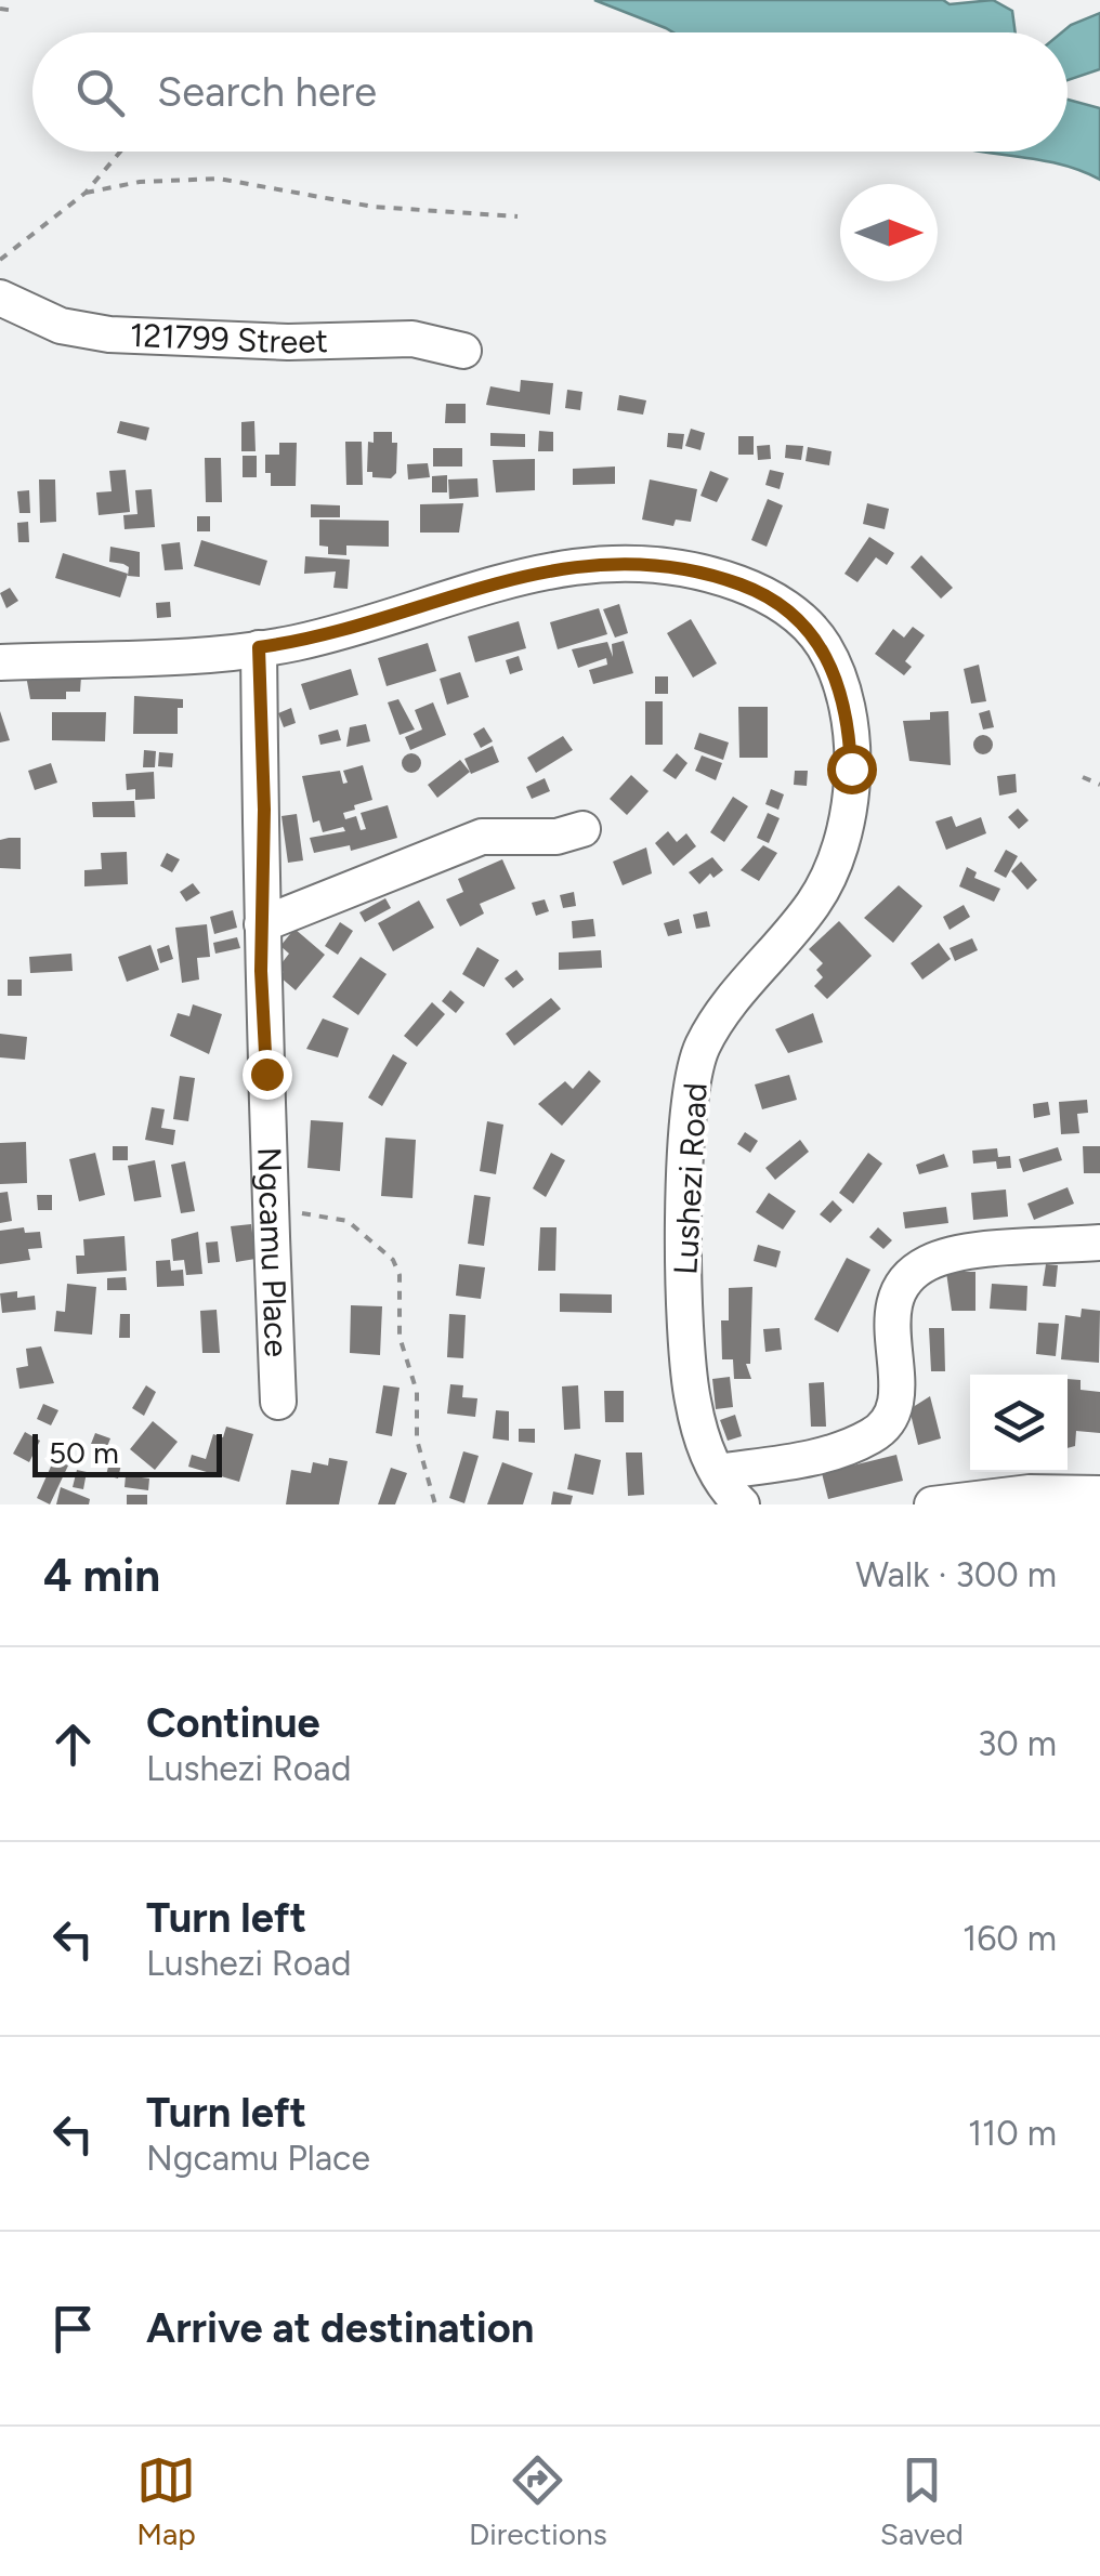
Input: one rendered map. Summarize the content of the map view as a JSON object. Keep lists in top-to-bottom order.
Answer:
{
  "streets": {
    "street": ["121799 Street", "Lushezi Road", "Ngcamu Place"]
  },
  "crossings": [
    ["Lushezi Road", "Ngcamu Place"]
  ],
  "scale_bar": "50 m",
  "north": "right",
  "page": {
    "search": "Search here",
    "scale": "50 m",
    "heading": ["4 min", "Walk · 300 m"],
    "list": [
      ["Continue", "Lushezi Road", "30 m"],
      ["Turn left", "Lushezi Road", "160 m"],
      ["Turn left", "Ngcamu Place", "110 m"],
      "Arrive at destination"
    ],
    "nav": ["Map", "Directions", "Saved"]
  }
}
